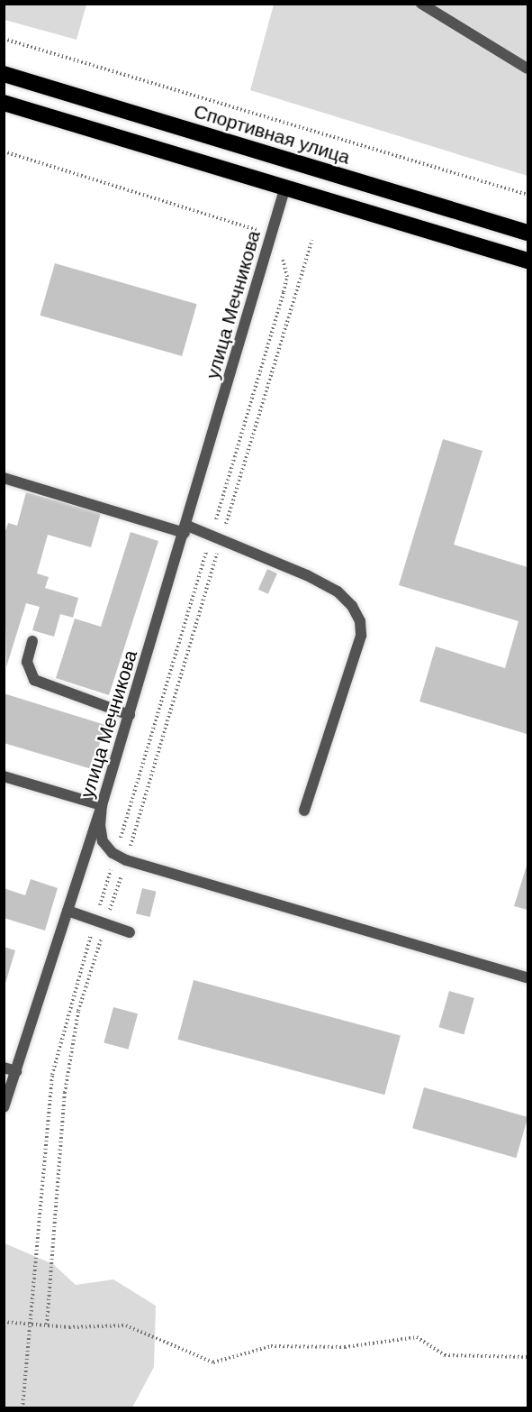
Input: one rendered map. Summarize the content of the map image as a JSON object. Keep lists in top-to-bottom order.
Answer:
{
  "streets": {
    "highway": ["Спортивная улица"],
    "street": ["улица Мечникова"]
  }
}
